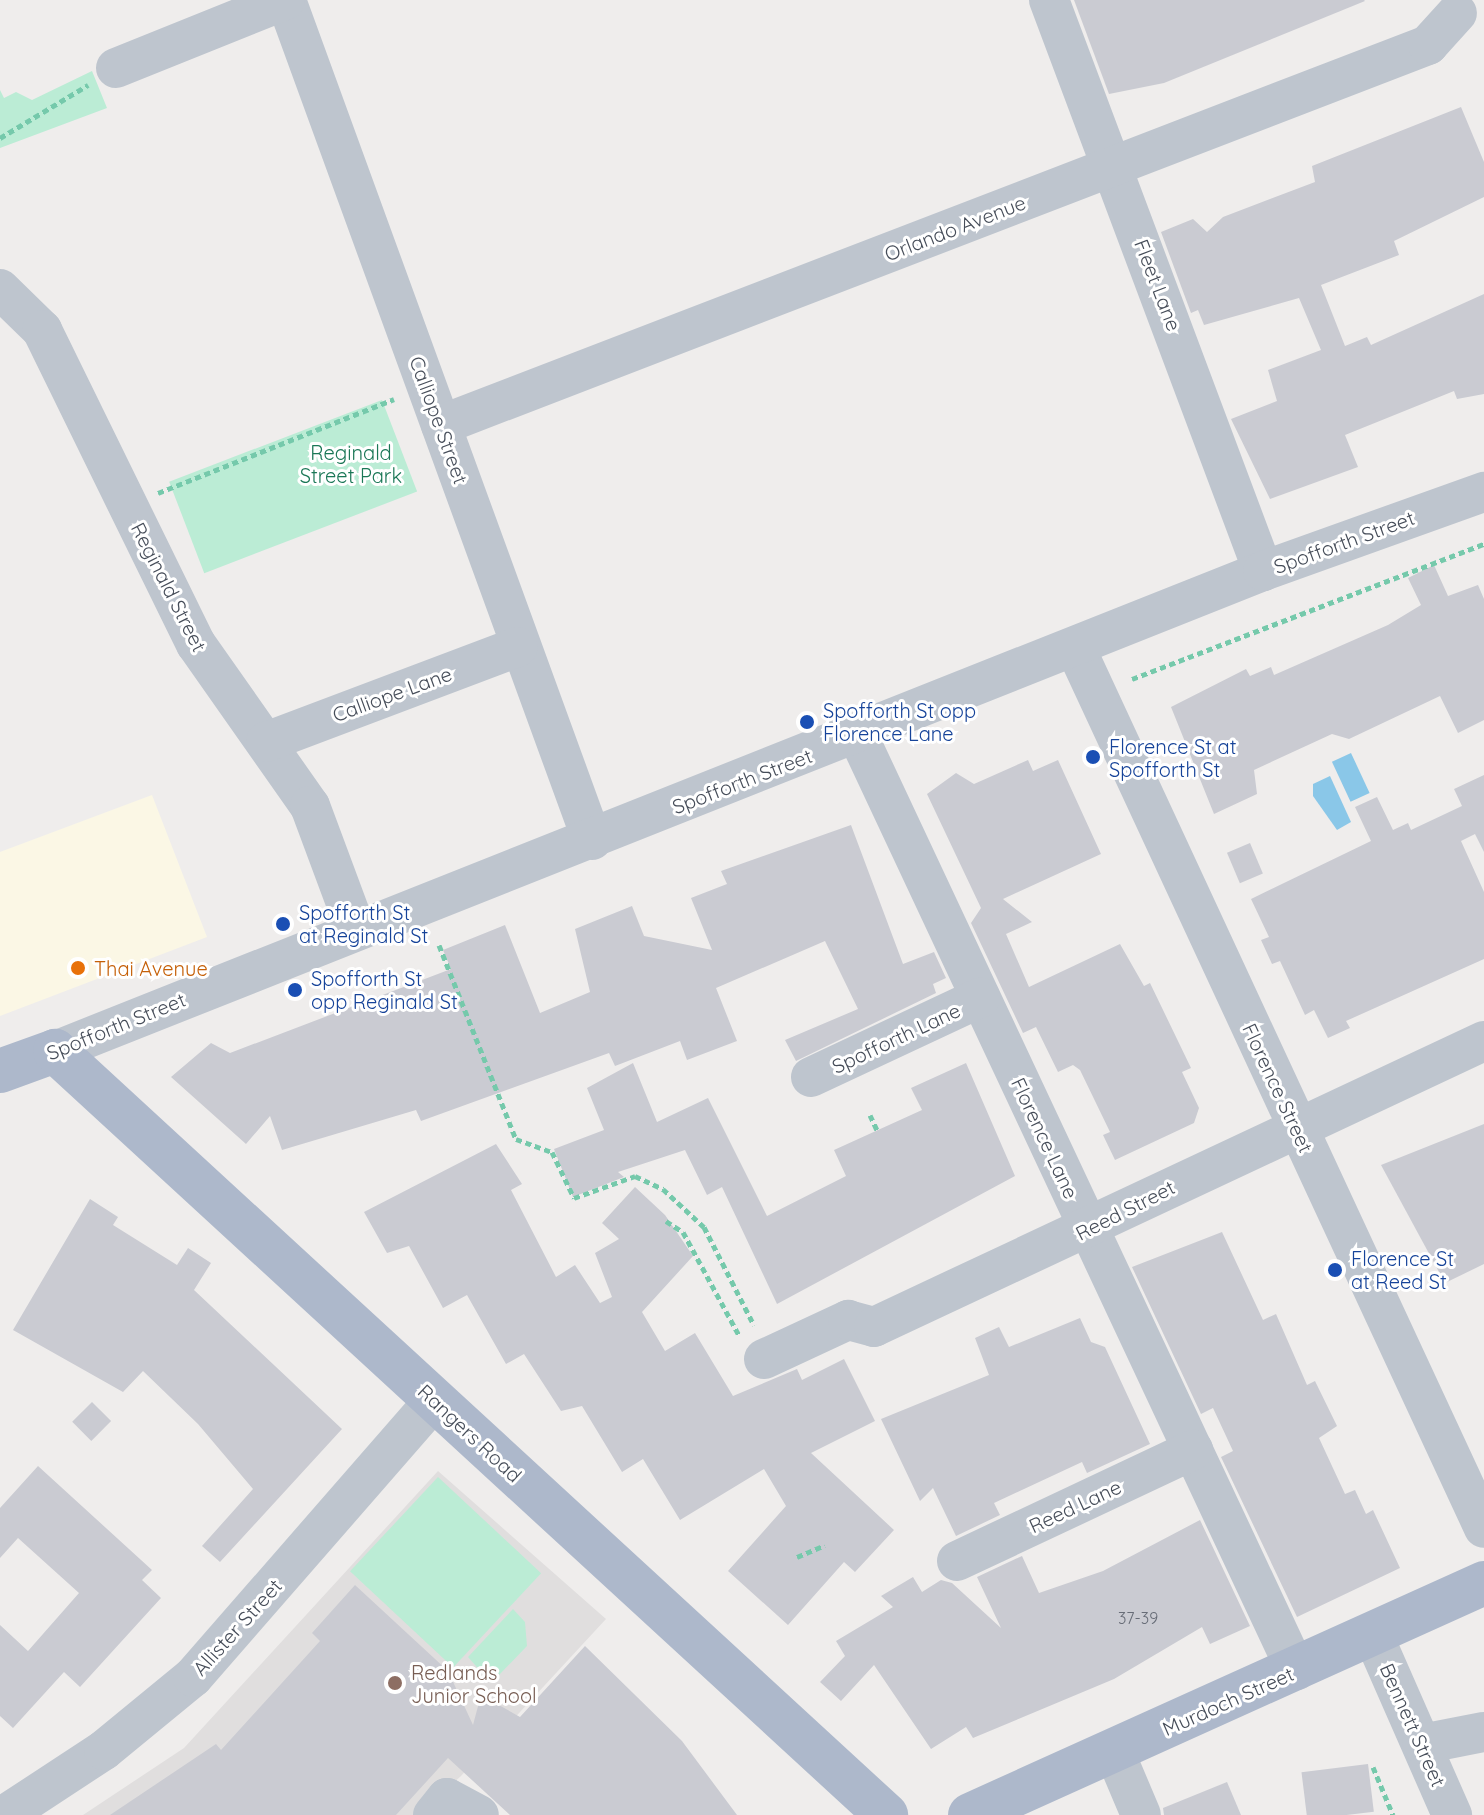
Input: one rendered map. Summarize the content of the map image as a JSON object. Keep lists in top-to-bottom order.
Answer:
{
  "streets": {
    "main road": ["Spofforth Street", "Rangers Road", "Murdoch Street"],
    "street": [
      "Orlando Avenue",
      "Fleet Lane",
      "Calliope Street",
      "Reginald Street",
      "Calliope Lane",
      "Spofforth Lane",
      "Florence Street",
      "Florence Lane",
      "Reed Street",
      "Reed Lane",
      "Allister Street",
      "Bennett Street"
    ]
  },
  "crossings": [
    ["Orlando Avenue", "Fleet Lane"],
    ["Orlando Avenue", "Calliope Street"],
    ["Fleet Lane", "Spofforth Street"],
    ["Calliope Street", "Spofforth Street"],
    ["Calliope Street", "Calliope Lane"],
    ["Spofforth Street", "Reginald Street"],
    ["Spofforth Street", "Florence Street"],
    ["Spofforth Street", "Florence Lane"],
    ["Spofforth Street", "Rangers Road"],
    ["Reginald Street", "Calliope Lane"],
    ["Spofforth Lane", "Florence Lane"],
    ["Florence Street", "Reed Street"],
    ["Florence Lane", "Reed Street"],
    ["Florence Lane", "Reed Lane"],
    ["Florence Lane", "Murdoch Street"],
    ["Rangers Road", "Allister Street"],
    ["Murdoch Street", "Bennett Street"]
  ],
  "parks": ["Reginald Street Park"],
  "places": [
    "Spofforth St opp Florence Lane",
    "Florence St at Spofforth St",
    "Spofforth St at Reginald St",
    "Thai Avenue",
    "Spofforth St opp Reginald St",
    "Florence St at Reed St",
    "Redlands Junior School"
  ],
  "house_numbers": ["37-39"]
}
